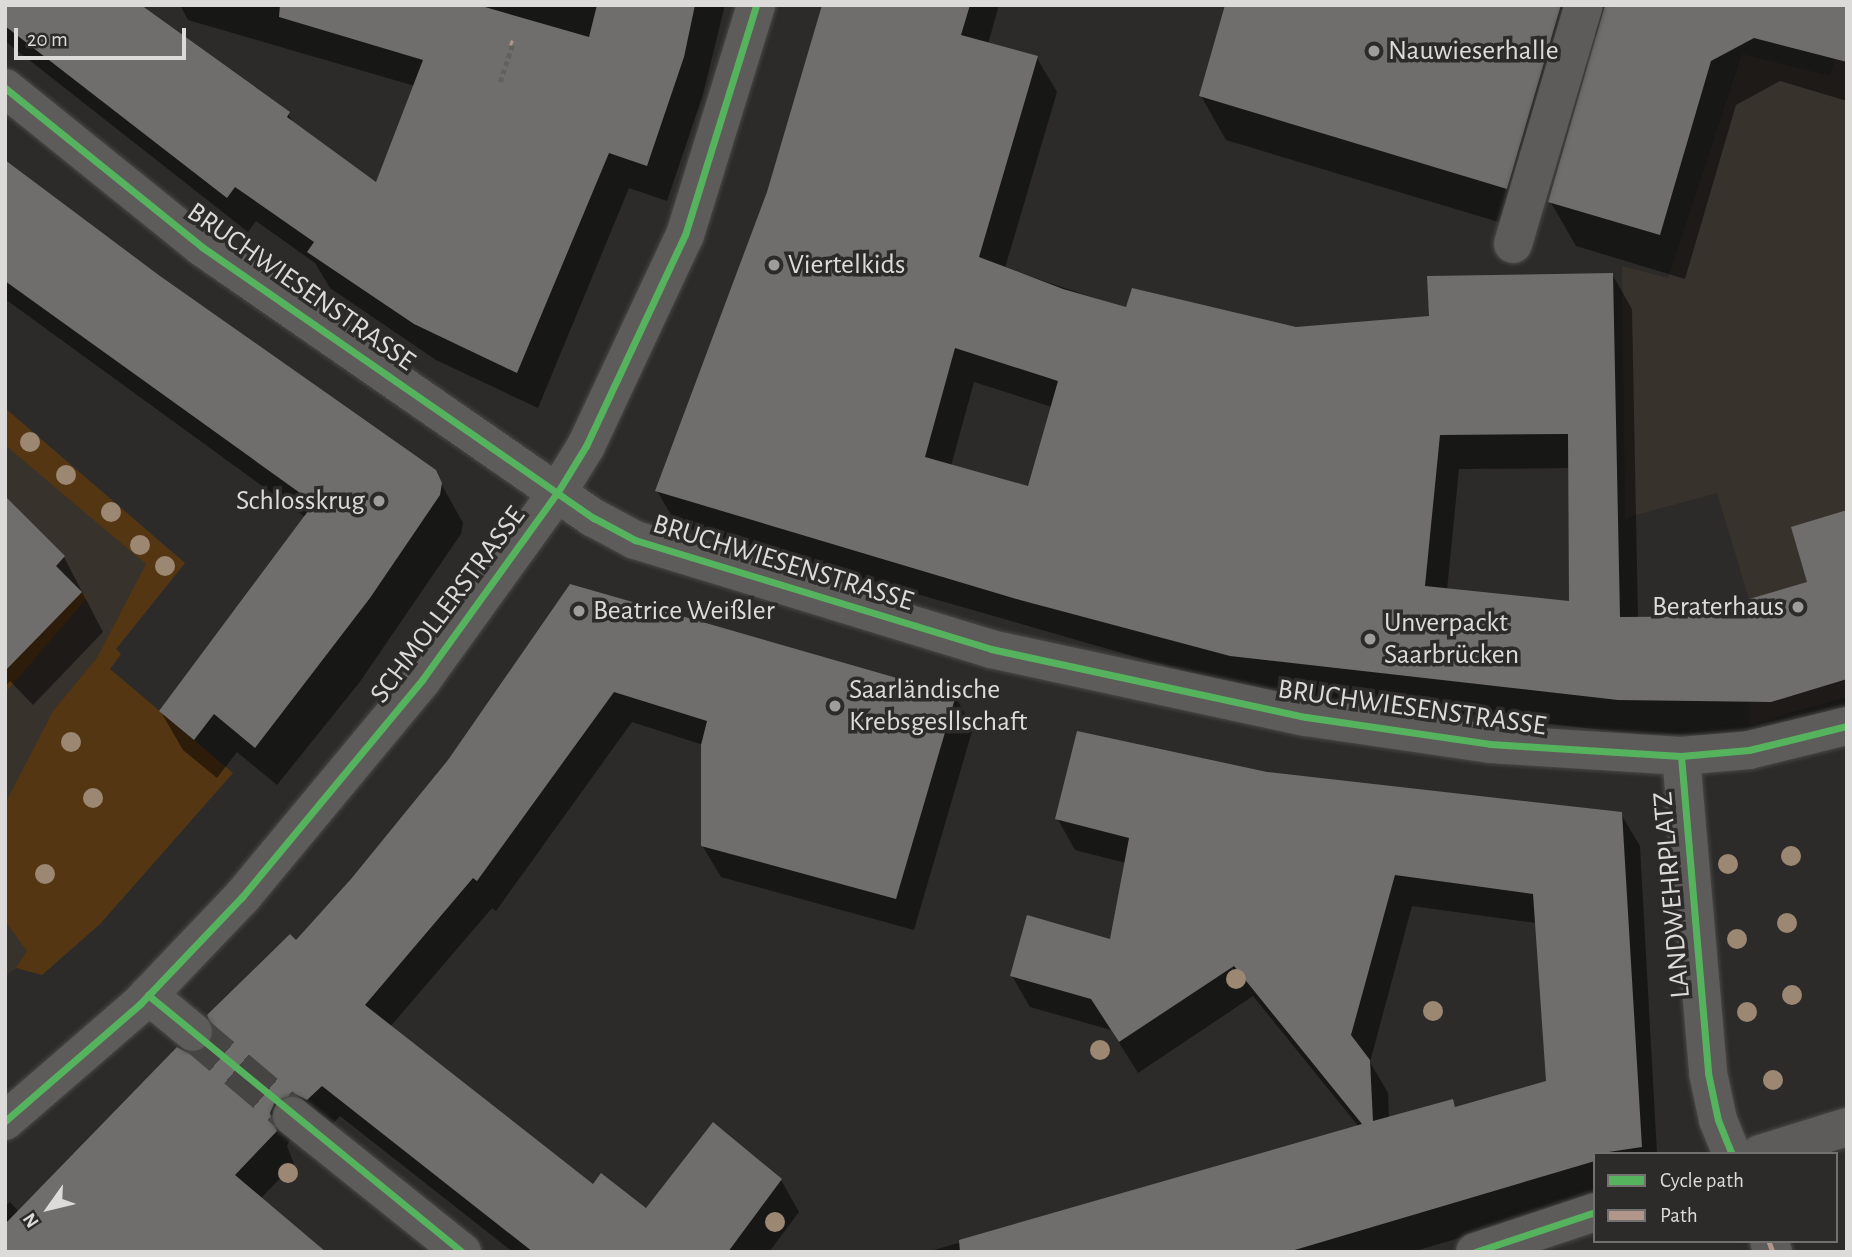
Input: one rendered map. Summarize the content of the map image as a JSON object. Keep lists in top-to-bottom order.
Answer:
{
  "streets": {
    "street": ["BRUCHWIESENSTRASSE", "SCHMOLLERSTRASSE", "LANDWEHRPLATZ"]
  },
  "crossings": [
    ["BRUCHWIESENSTRASSE", "SCHMOLLERSTRASSE"],
    ["BRUCHWIESENSTRASSE", "LANDWEHRPLATZ"]
  ],
  "places": [
    "Nauwieserhalle",
    "Viertelkids",
    "Schlosskrug",
    "Beraterhaus",
    "Beatrice Weißler",
    "Unverpackt Saarbrücken",
    "Saarländische Krebsgesllschaft"
  ],
  "legend": ["Cycle path", "Path"],
  "scale_bar": "20 m",
  "north": "bottom left"
}
